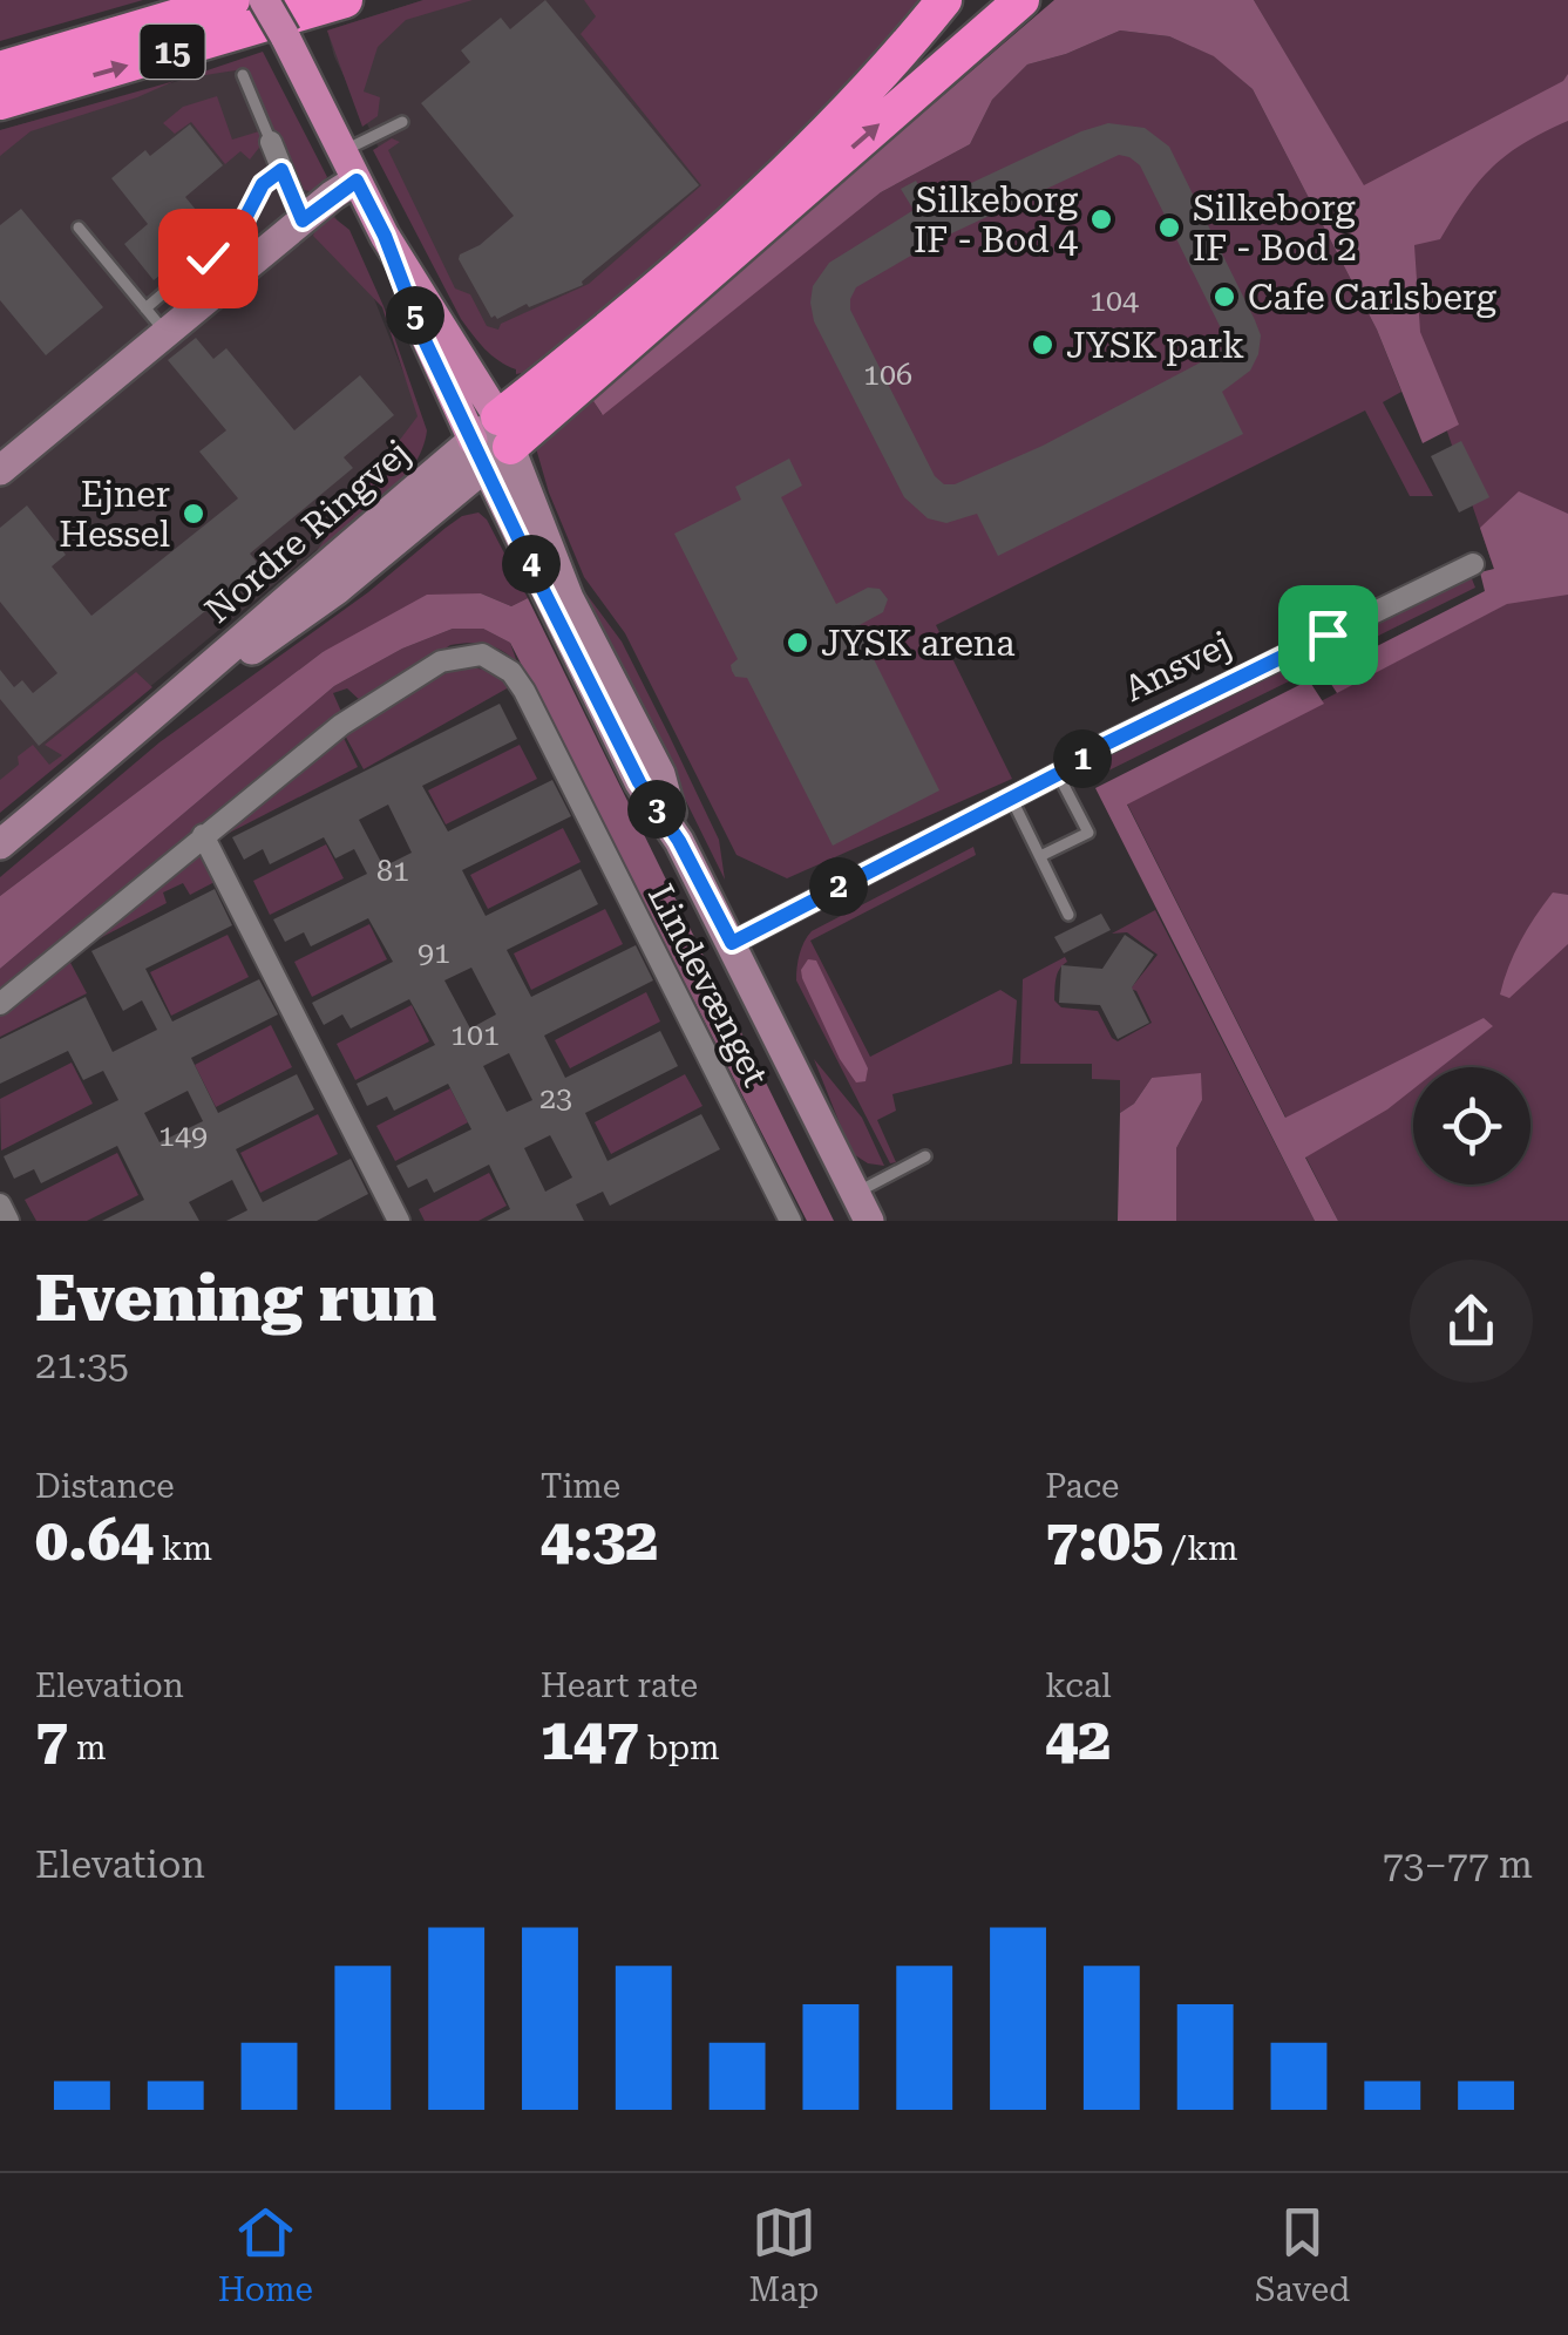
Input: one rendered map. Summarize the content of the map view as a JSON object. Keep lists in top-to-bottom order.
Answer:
{
  "streets": {
    "highway": ["15"],
    "street": ["Nordre Ringvej", "Ansvej", "Lindevænget"]
  },
  "places": [
    "Silkeborg IF - Bod 4",
    "Silkeborg IF - Bod 2",
    "Cafe Carlsberg",
    "JYSK park",
    "Ejner Hessel",
    "JYSK arena"
  ],
  "house_numbers": [
    "104",
    "106",
    "81",
    "91",
    "101",
    "23",
    "149"
  ],
  "page": {
    "pins": [
      "5",
      "4",
      "1",
      "3",
      "2"
    ],
    "heading": ["Evening run", "21:35"],
    "stats": [
      ["Distance", "0.64 km"],
      ["Time", "4:32"],
      ["Pace", "7:05 /km"],
      ["Elevation", "7 m"],
      ["Heart rate", "147 bpm"],
      ["kcal", "42"]
    ],
    "chart": ["Elevation", "73–77 m"],
    "tabs": ["Home", "Map", "Saved"]
  }
}
